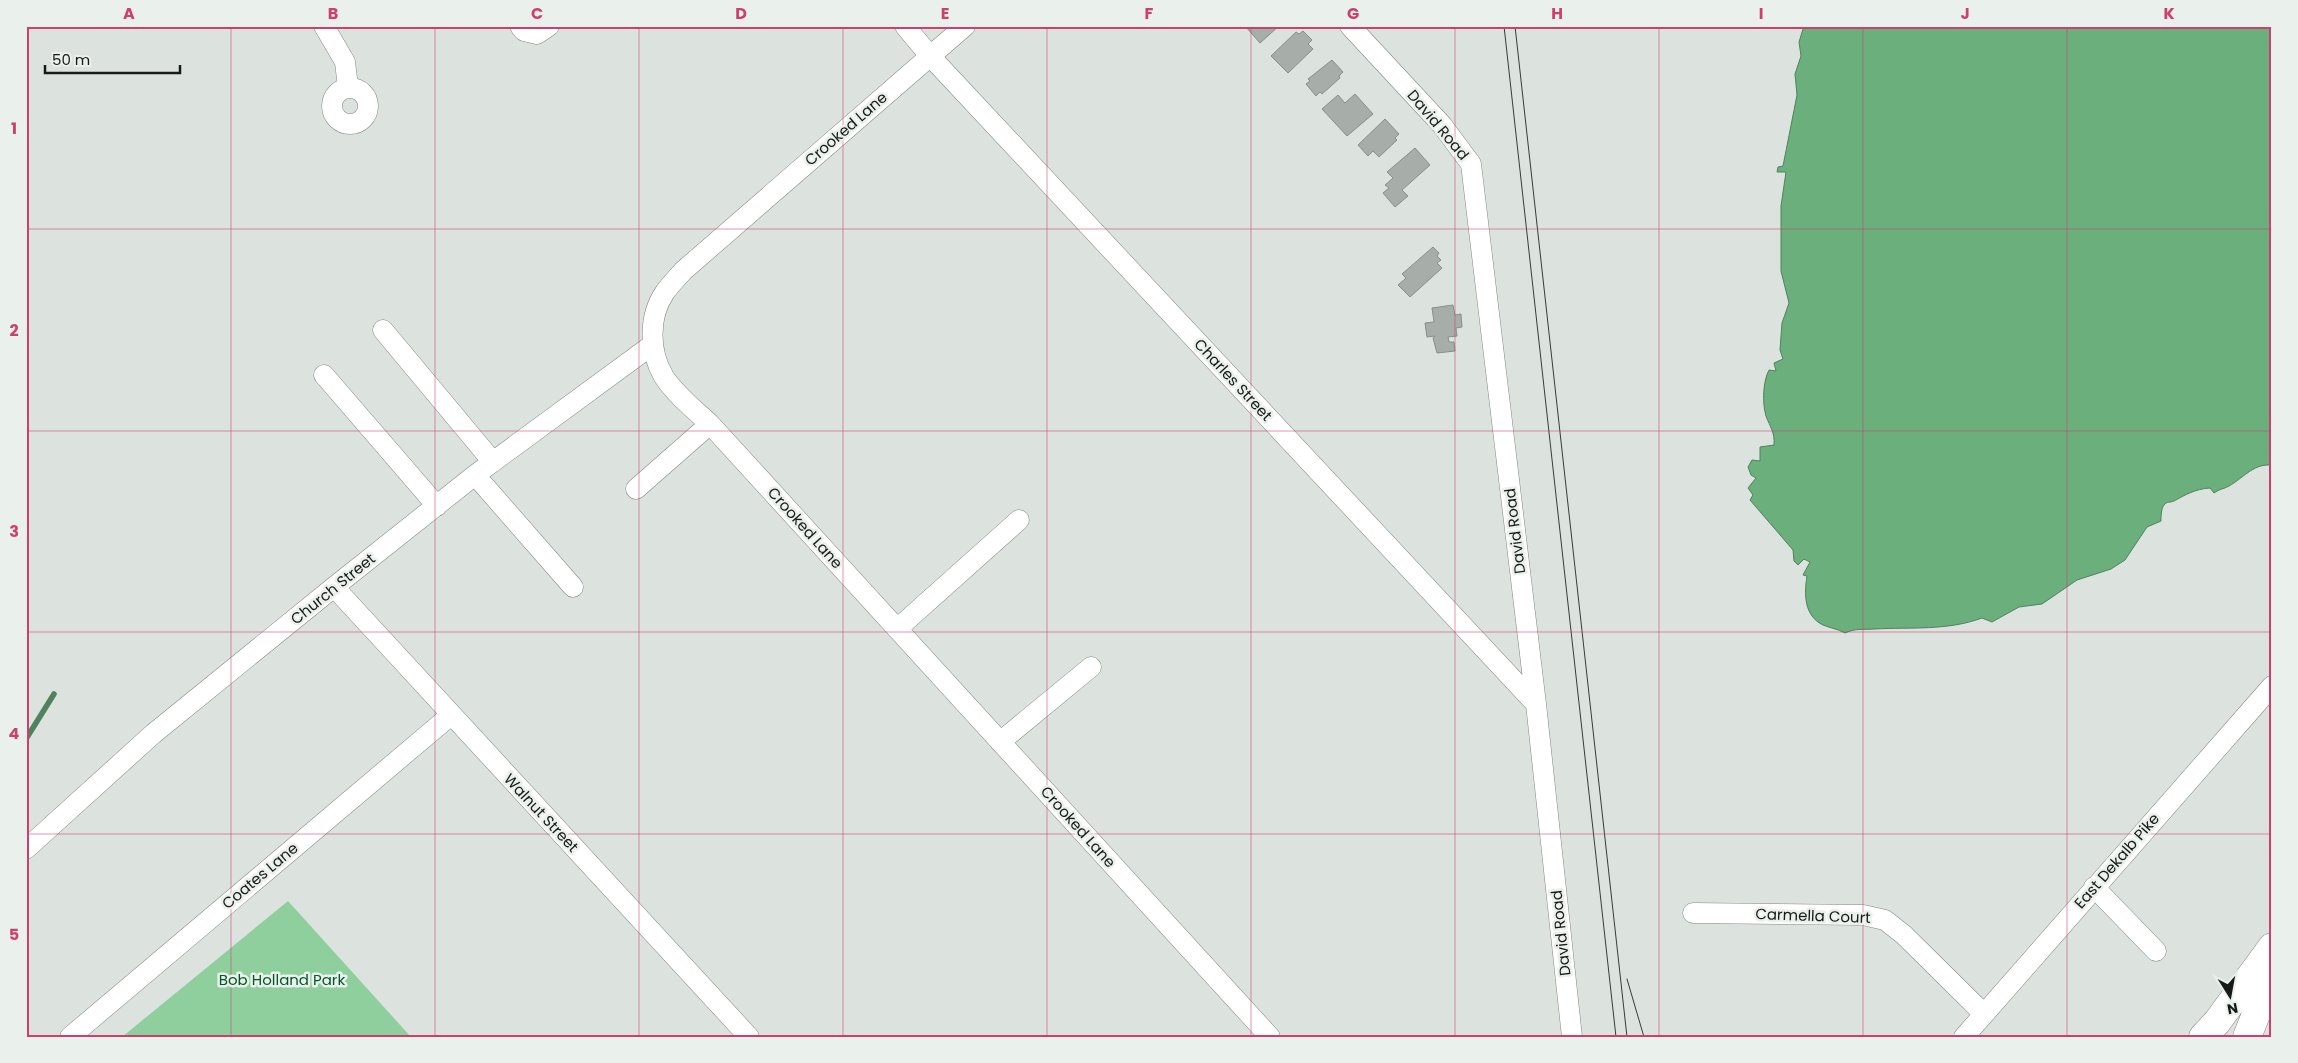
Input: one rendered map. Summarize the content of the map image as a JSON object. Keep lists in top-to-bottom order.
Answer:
{
  "streets": {
    "street": [
      "David Road",
      "Crooked Lane",
      "Charles Street",
      "Church Street",
      "Walnut Street",
      "East Dekalb Pike",
      "Coates Lane",
      "Carmella Court"
    ]
  },
  "crossings": [
    ["David Road", "Charles Street"],
    ["Crooked Lane", "Charles Street"],
    ["Crooked Lane", "Church Street"],
    ["Church Street", "Walnut Street"],
    ["Walnut Street", "Coates Lane"],
    ["East Dekalb Pike", "Carmella Court"]
  ],
  "parks": ["Bob Holland Park"],
  "scale_bar": "50 m",
  "north": "bottom",
  "grid": {
    "columns": [
      "A",
      "B",
      "C",
      "D",
      "E",
      "F",
      "G",
      "H",
      "I",
      "J",
      "K"
    ],
    "rows": [
      "1",
      "2",
      "3",
      "4",
      "5"
    ]
  }
}
